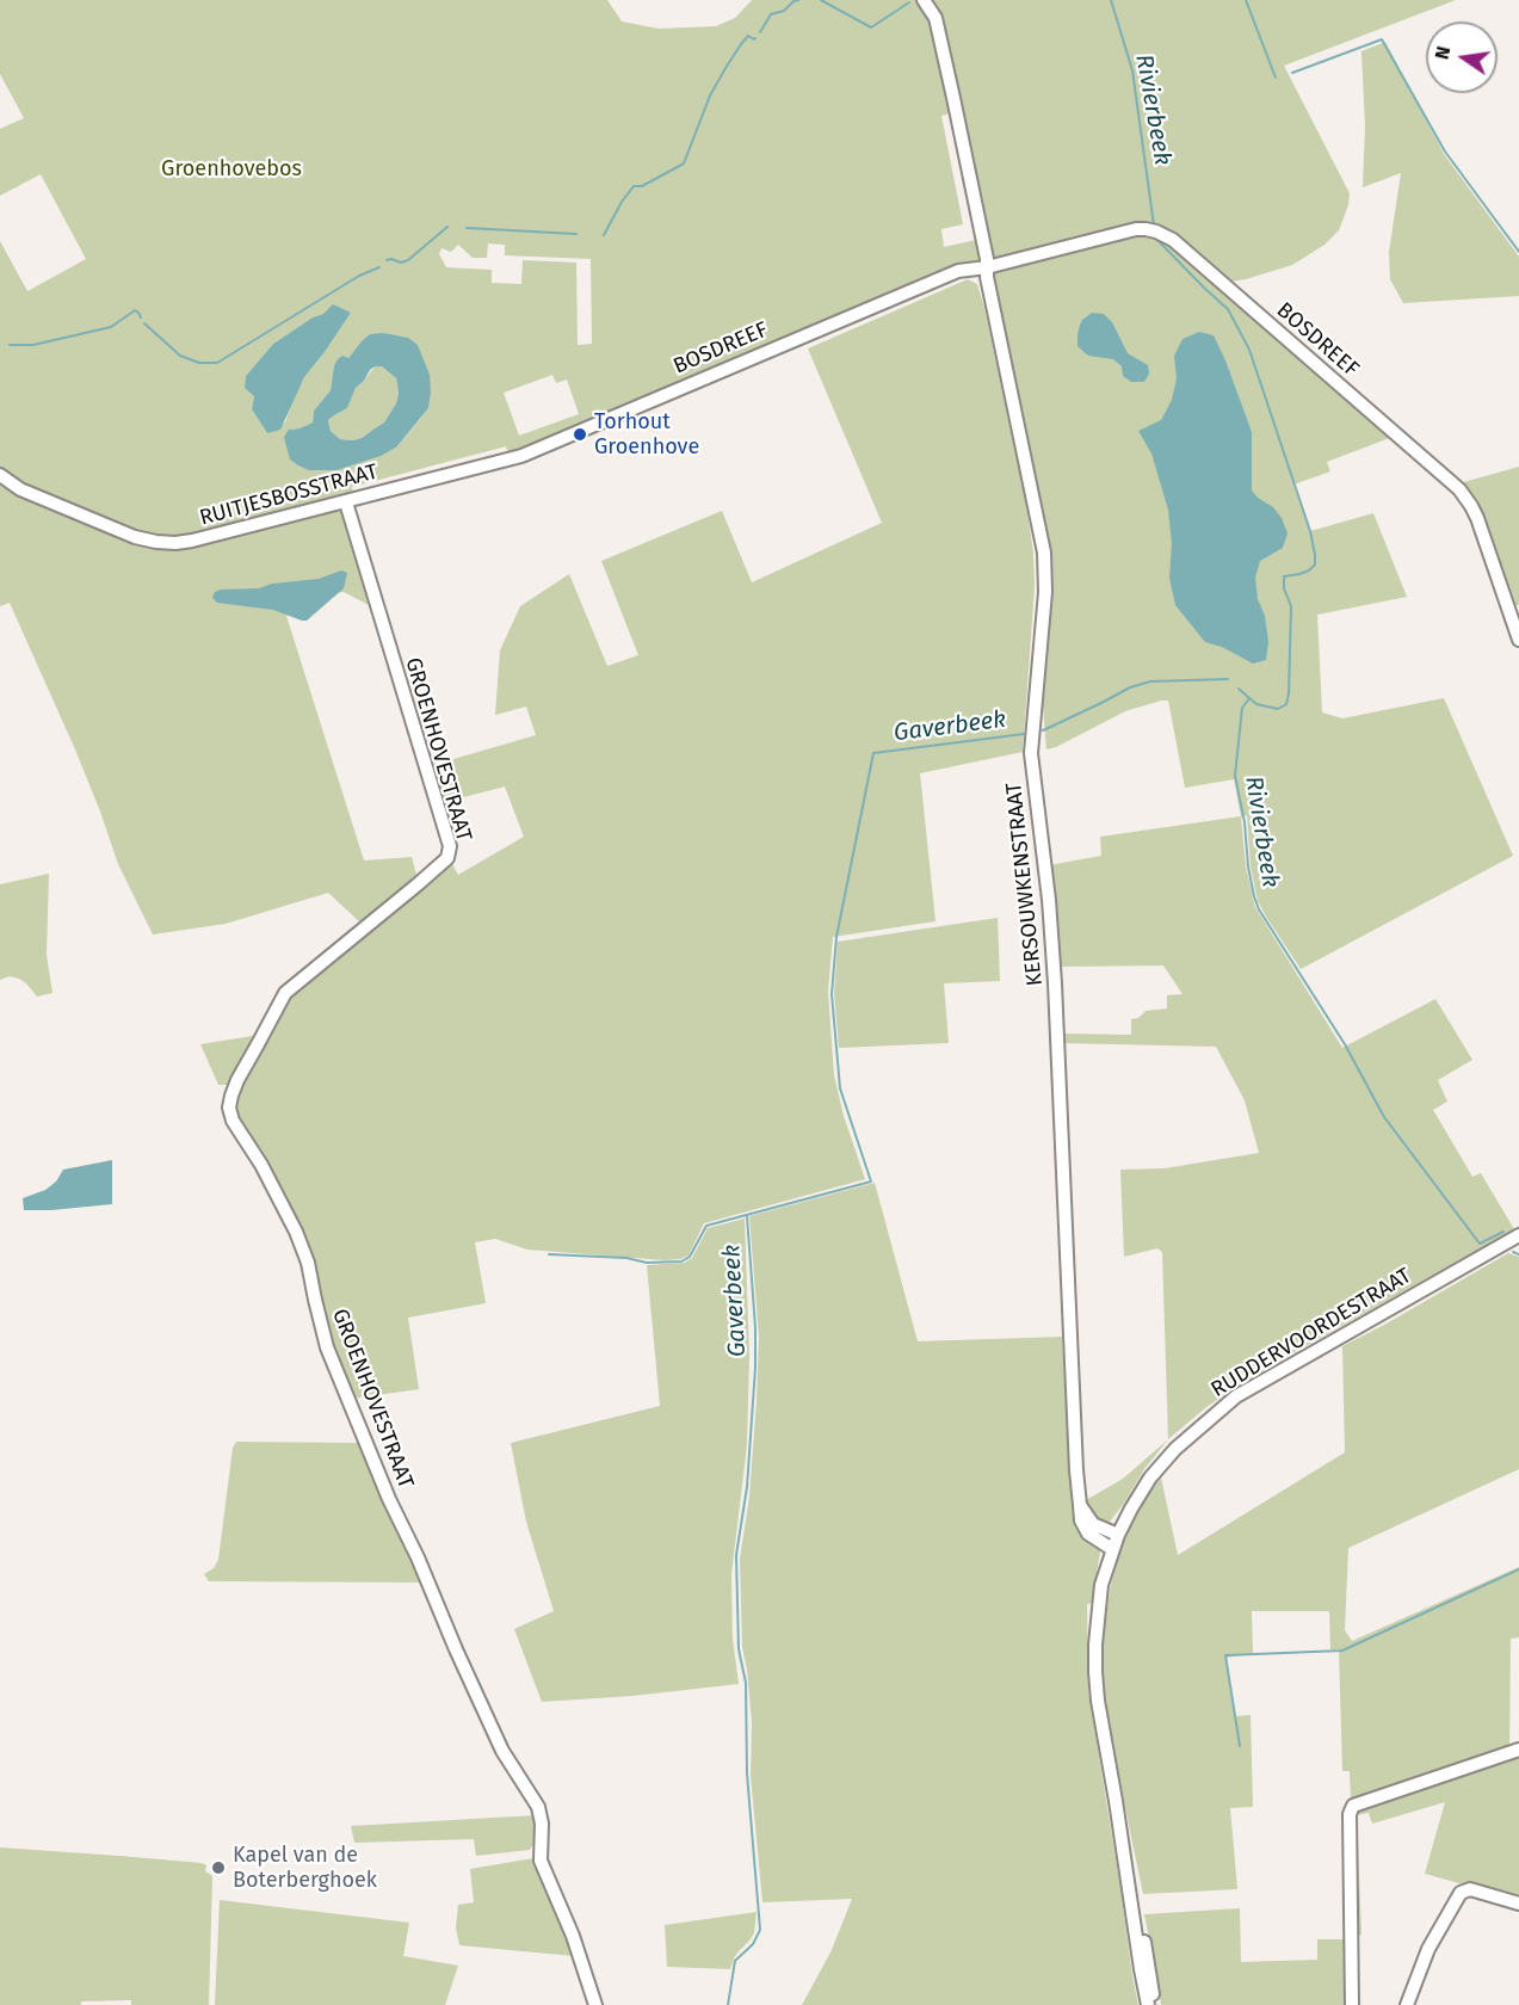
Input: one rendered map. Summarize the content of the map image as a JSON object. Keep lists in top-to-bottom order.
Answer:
{
  "streets": {
    "street": [
      "BOSDREEF",
      "RUITJESBOSSTRAAT",
      "GROENHOVESTRAAT",
      "KERSOUWKENSTRAAT",
      "RUDDERVOORDESTRAAT"
    ]
  },
  "crossings": [
    ["BOSDREEF", "RUITJESBOSSTRAAT"],
    ["BOSDREEF", "KERSOUWKENSTRAAT"],
    ["RUITJESBOSSTRAAT", "GROENHOVESTRAAT"],
    ["KERSOUWKENSTRAAT", "RUDDERVOORDESTRAAT"]
  ],
  "water": ["Rivierbeek", "Gaverbeek"],
  "parks": ["Groenhovebos"],
  "places": ["Torhout Groenhove", "Kapel van de Boterberghoek"],
  "north": "left"
}
